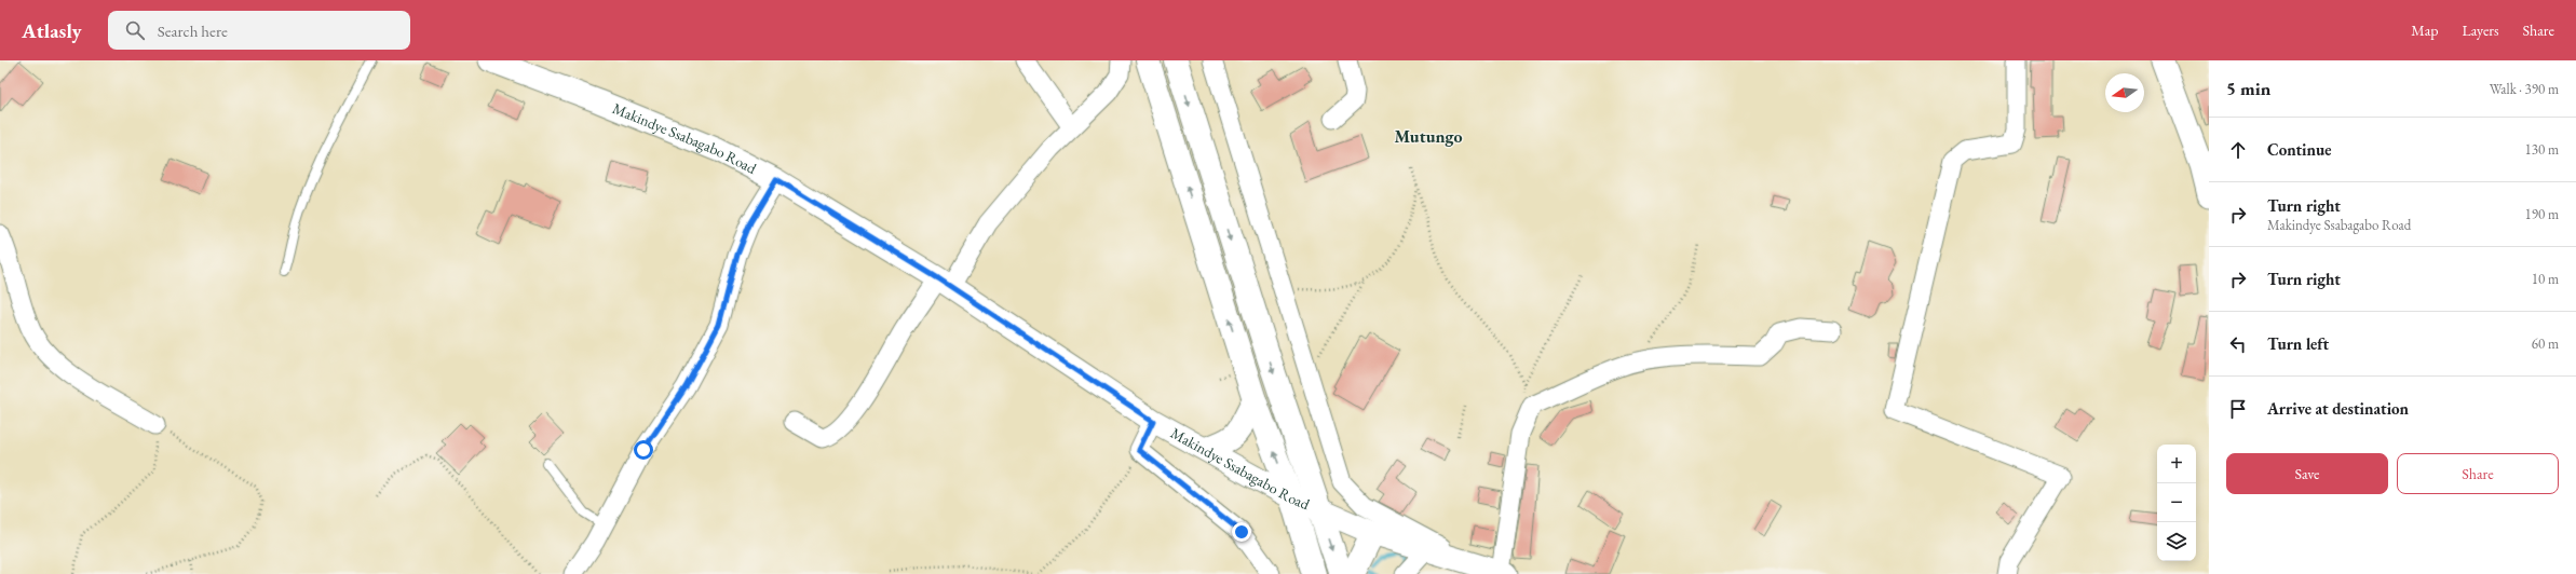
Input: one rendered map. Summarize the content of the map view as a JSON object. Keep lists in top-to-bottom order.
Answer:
{
  "streets": {
    "street": ["Makindye Ssabagabo Road"]
  },
  "districts": ["Mutungo"],
  "north": "left",
  "page": {
    "header": "Atlasly",
    "search": "Search here",
    "nav": ["Map", "Layers", "Share"],
    "heading": ["5 min", "Walk · 390 m"],
    "list": [
      ["Continue", "130 m"],
      ["Turn right", "Makindye Ssabagabo Road", "190 m"],
      ["Turn right", "10 m"],
      ["Turn left", "60 m"],
      "Arrive at destination"
    ],
    "buttons": ["Save", "Share"],
    "map_buttons": ["+", "−"]
  }
}
